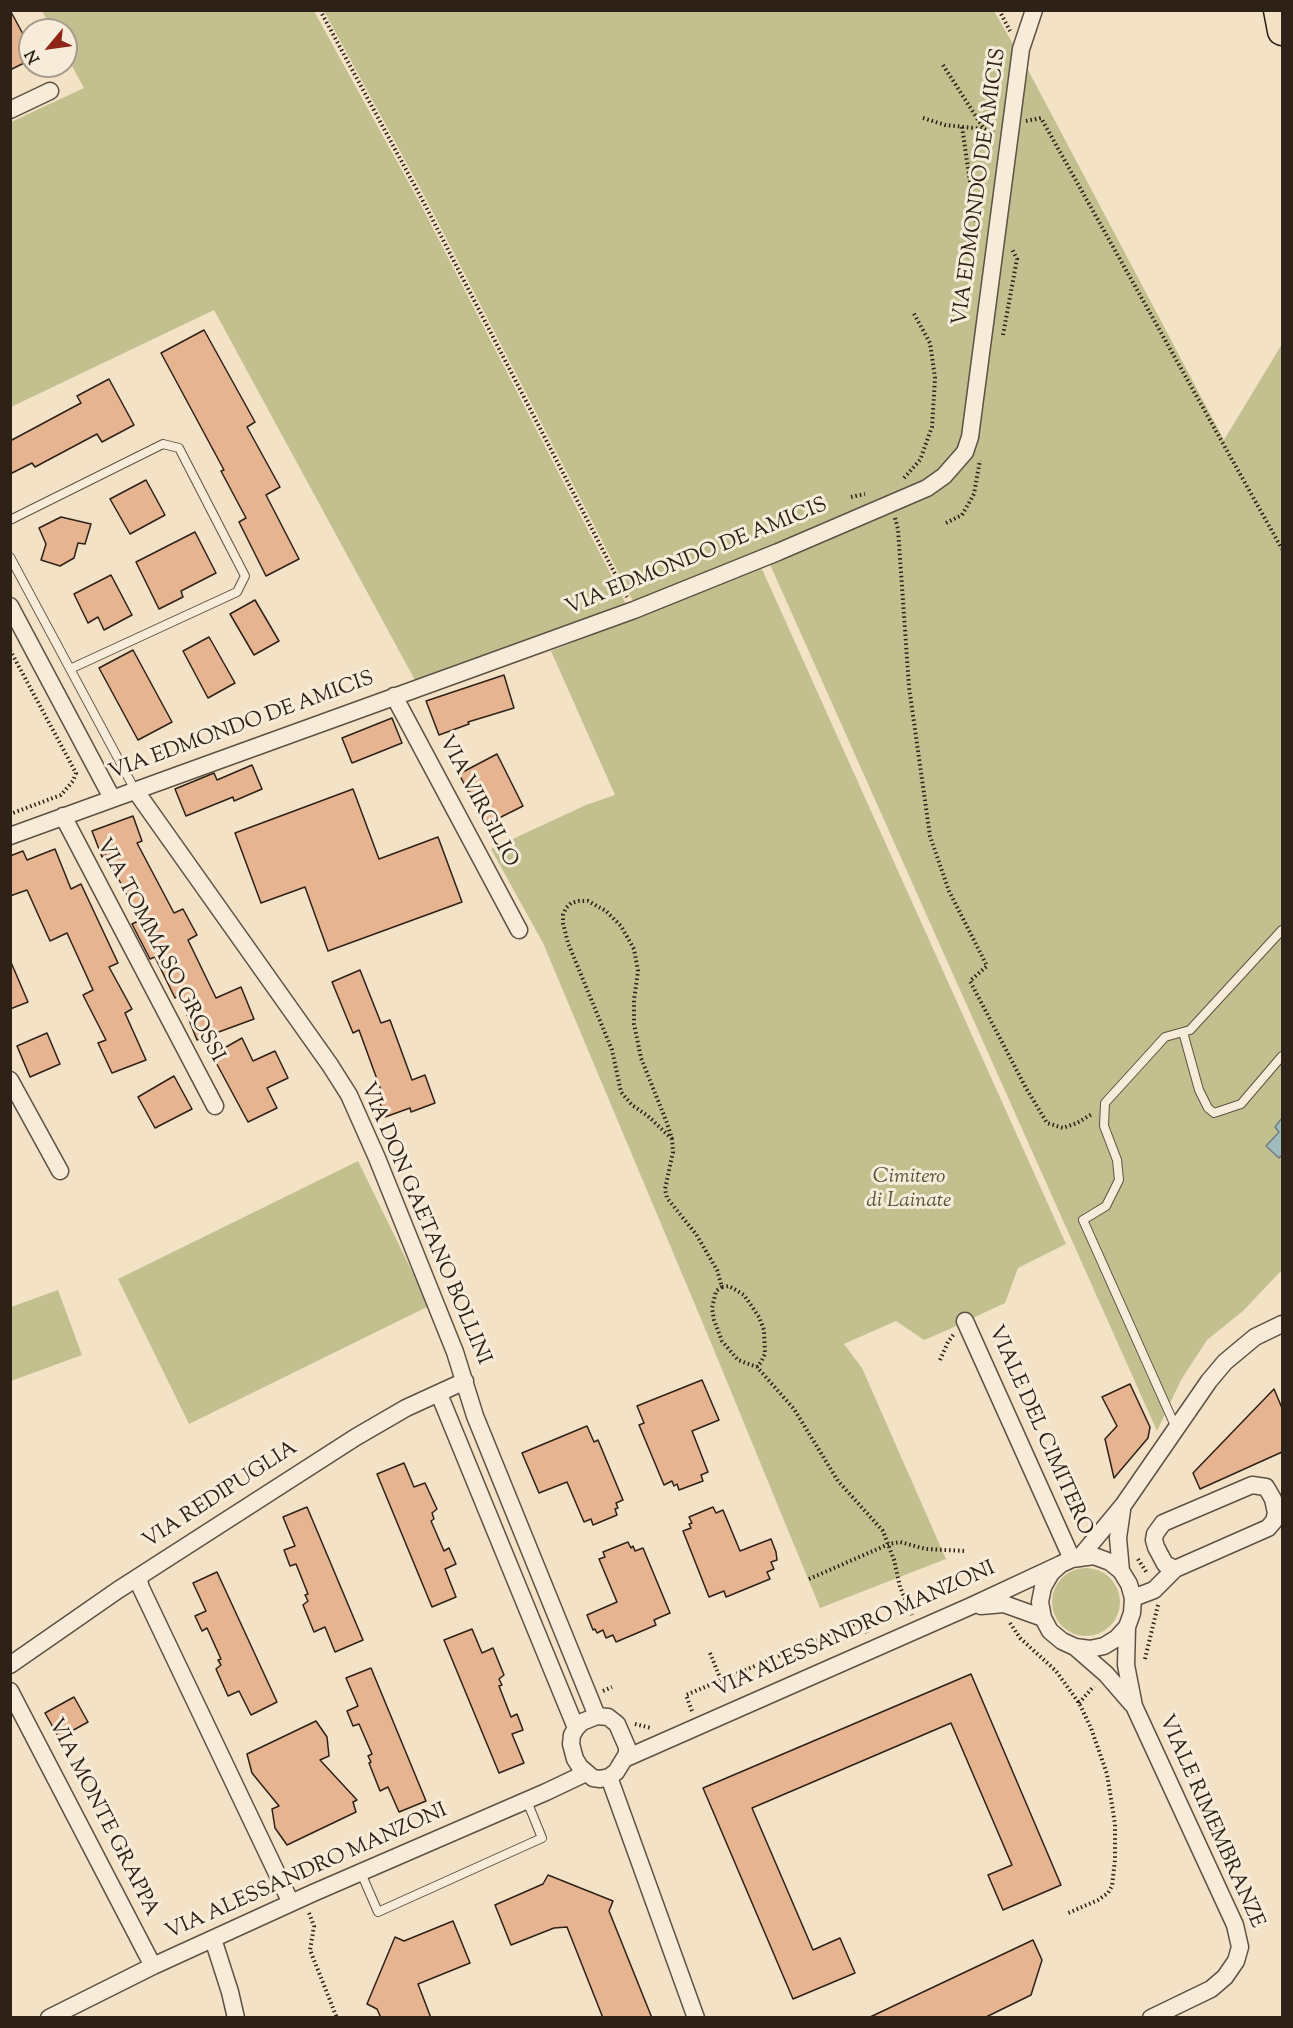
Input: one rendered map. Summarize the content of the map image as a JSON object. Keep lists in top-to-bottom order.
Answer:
{
  "streets": {
    "street": [
      "VIA EDMONDO DE AMICIS",
      "VIA VIRGILIO",
      "VIA TOMMASO GROSSI",
      "VIA DON GAETANO BOLLINI",
      "VIALE DEL CIMITERO",
      "VIA REDIPUGLIA",
      "VIA ALESSANDRO MANZONI",
      "VIA MONTE GRAPPA",
      "VIALE RIMEMBRANZE"
    ]
  },
  "crossings": [
    ["VIA EDMONDO DE AMICIS", "VIA VIRGILIO"],
    ["VIA EDMONDO DE AMICIS", "VIA TOMMASO GROSSI"],
    ["VIA EDMONDO DE AMICIS", "VIA DON GAETANO BOLLINI"],
    ["VIA DON GAETANO BOLLINI", "VIA REDIPUGLIA"],
    ["VIA DON GAETANO BOLLINI", "VIA ALESSANDRO MANZONI"],
    ["VIALE DEL CIMITERO", "VIA ALESSANDRO MANZONI"],
    ["VIA ALESSANDRO MANZONI", "VIA MONTE GRAPPA"]
  ],
  "parks": ["Cimitero di Lainate"],
  "north": "bottom left"
}
